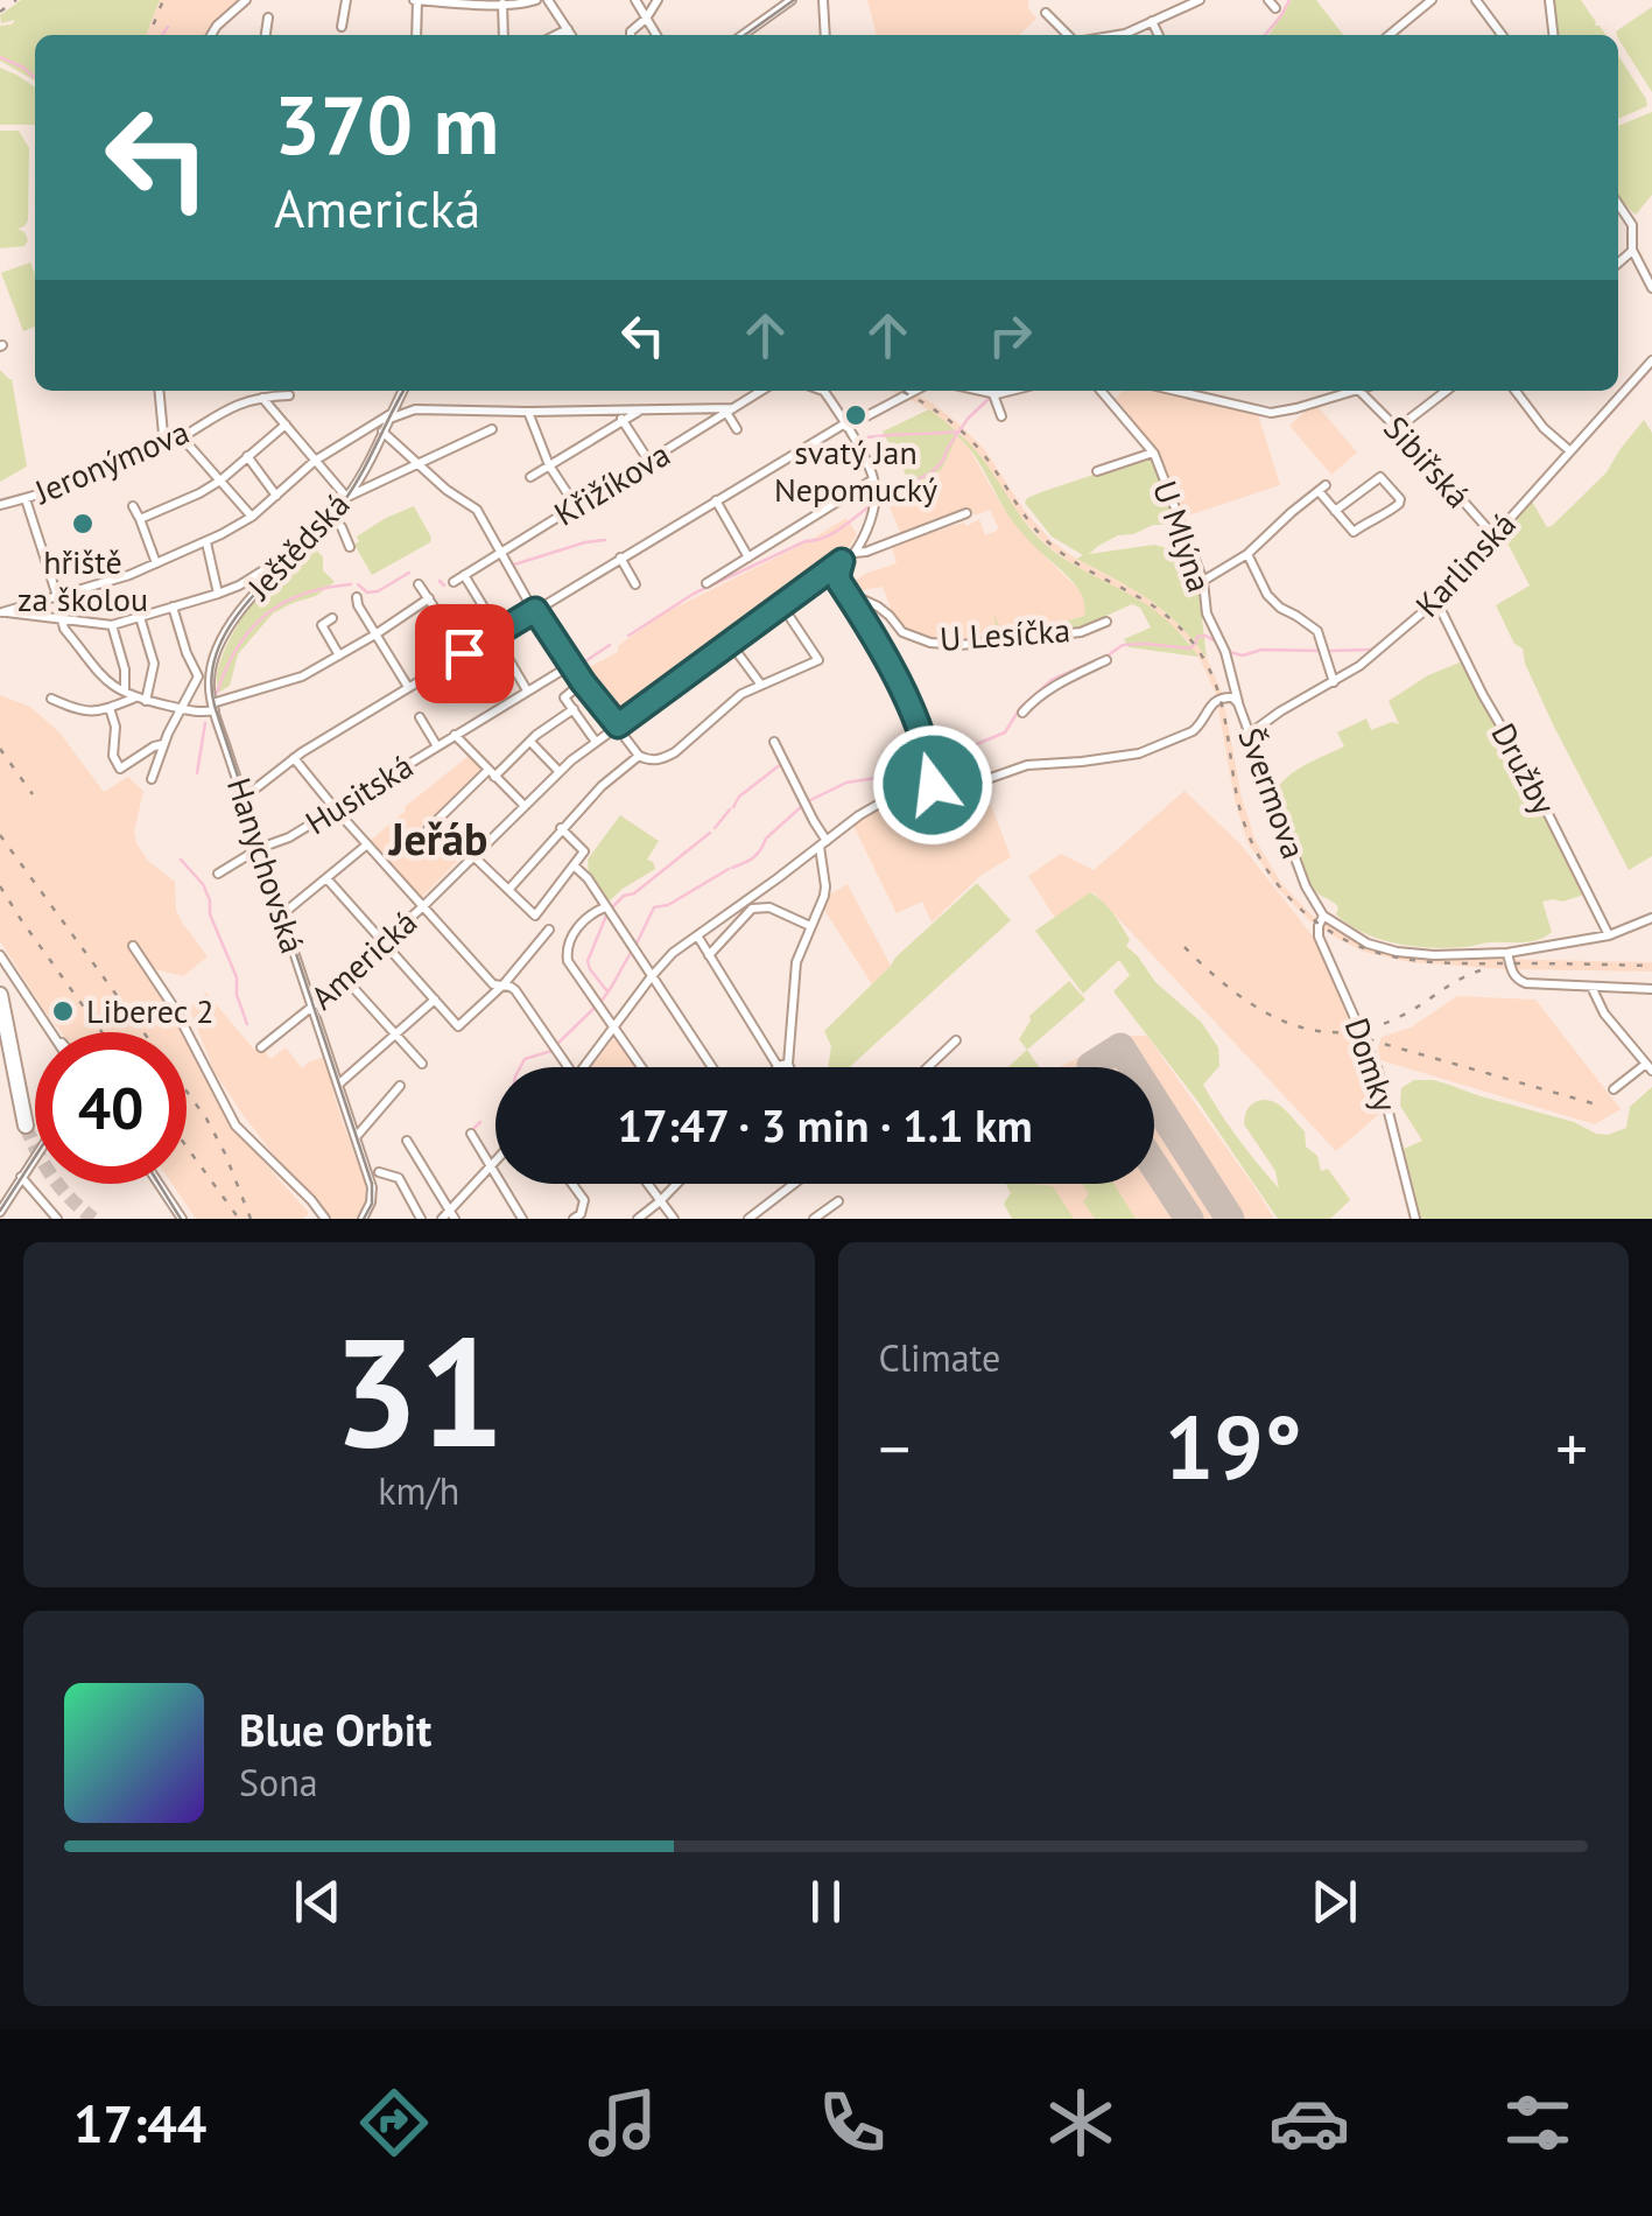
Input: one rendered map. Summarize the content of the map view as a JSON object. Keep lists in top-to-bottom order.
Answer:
{
  "streets": {
    "street": [
      "Jeronýmova",
      "Sibiřská",
      "Křižíkova",
      "U Mlýna",
      "Ještědská",
      "Karlinská",
      "U Lesíčka",
      "Družby",
      "Švermova",
      "Husitská",
      "Hanychovská",
      "Americká",
      "Domky"
    ]
  },
  "crossings": [
    ["Sibiřská", "Karlinská"],
    ["U Mlýna", "Švermova"],
    ["Ještědská", "Hanychovská"],
    ["Karlinská", "Družby"],
    ["Karlinská", "Švermova"],
    ["Švermova", "Domky"],
    ["Husitská", "Hanychovská"],
    ["Hanychovská", "Americká"]
  ],
  "districts": ["Jeřáb"],
  "places": ["svatý Jan Nepomucký", "hřiště za školou", "Liberec 2"],
  "page": {
    "turn": ["370 m", "Americká"],
    "limit": "40",
    "trip": "17:47 · 3 min · 1.1 km",
    "tile": [
      ["31", "km/h"],
      "Climate"
    ],
    "heat": ["−", "19°", "+"],
    "song": ["Blue Orbit", "Sona"],
    "tabs": "17:44"
  }
}
